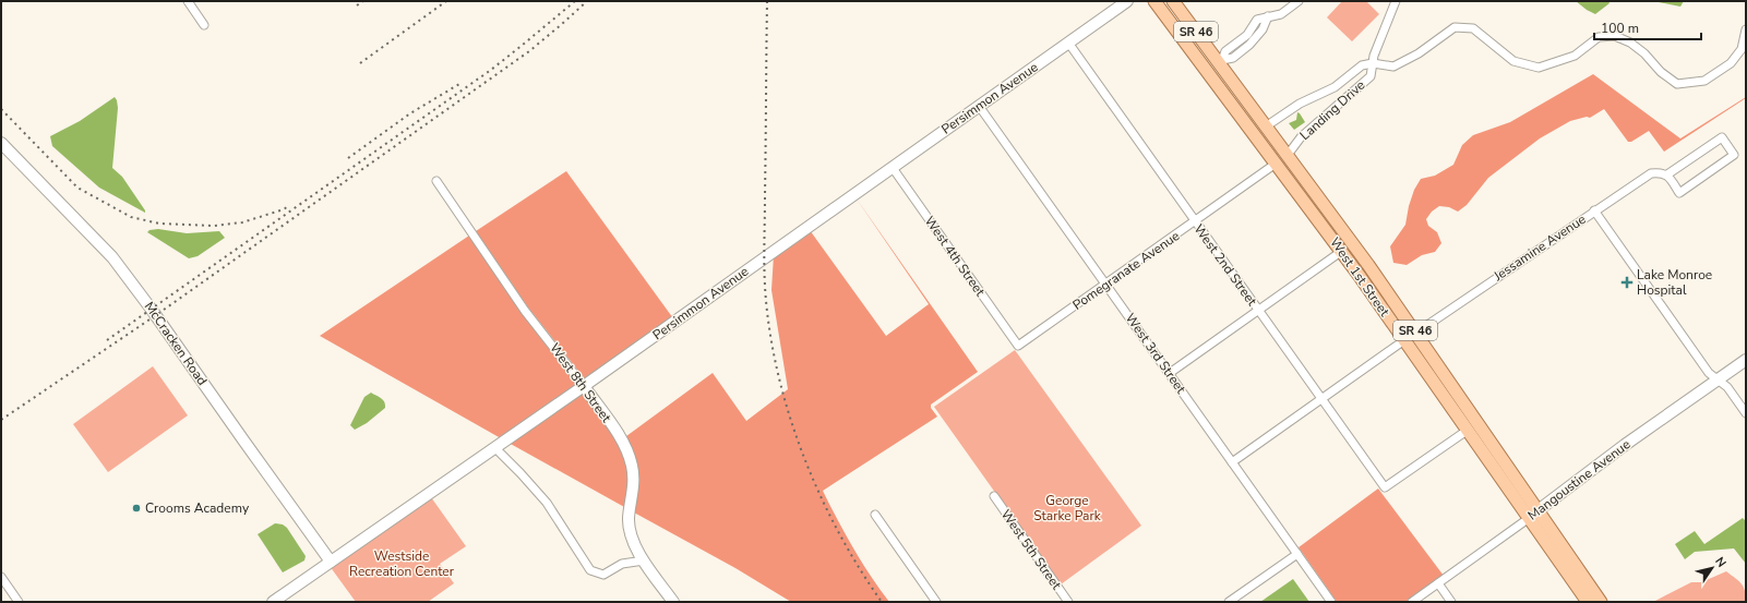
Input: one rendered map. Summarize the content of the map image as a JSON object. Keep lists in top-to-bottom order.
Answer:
{
  "streets": {
    "main road": ["SR 46", "West 1st Street"],
    "street": [
      "Persimmon Avenue",
      "Landing Drive",
      "Jessamine Avenue",
      "West 4th Street",
      "West 2nd Street",
      "Pomegranate Avenue",
      "McCracken Road",
      "West 3rd Street",
      "West 8th Street",
      "Mangoustine Avenue",
      "West 5th Street"
    ]
  },
  "crossings": [
    ["Persimmon Avenue", "West 4th Street"],
    ["Persimmon Avenue", "West 2nd Street"],
    ["Persimmon Avenue", "McCracken Road"],
    ["Persimmon Avenue", "West 3rd Street"],
    ["Persimmon Avenue", "West 8th Street"],
    ["Landing Drive", "West 1st Street"],
    ["Jessamine Avenue", "West 1st Street"],
    ["West 4th Street", "Pomegranate Avenue"],
    ["West 2nd Street", "Pomegranate Avenue"],
    ["West 2nd Street", "West 1st Street"],
    ["Pomegranate Avenue", "West 1st Street"],
    ["Pomegranate Avenue", "West 3rd Street"],
    ["West 1st Street", "Mangoustine Avenue"]
  ],
  "parks": ["George Starke Park", "Westside Recreation Center"],
  "places": {
    "health": ["Lake Monroe Hospital"],
    "other": ["Crooms Academy"]
  },
  "scale_bar": "100 m",
  "north": "top right"
}
